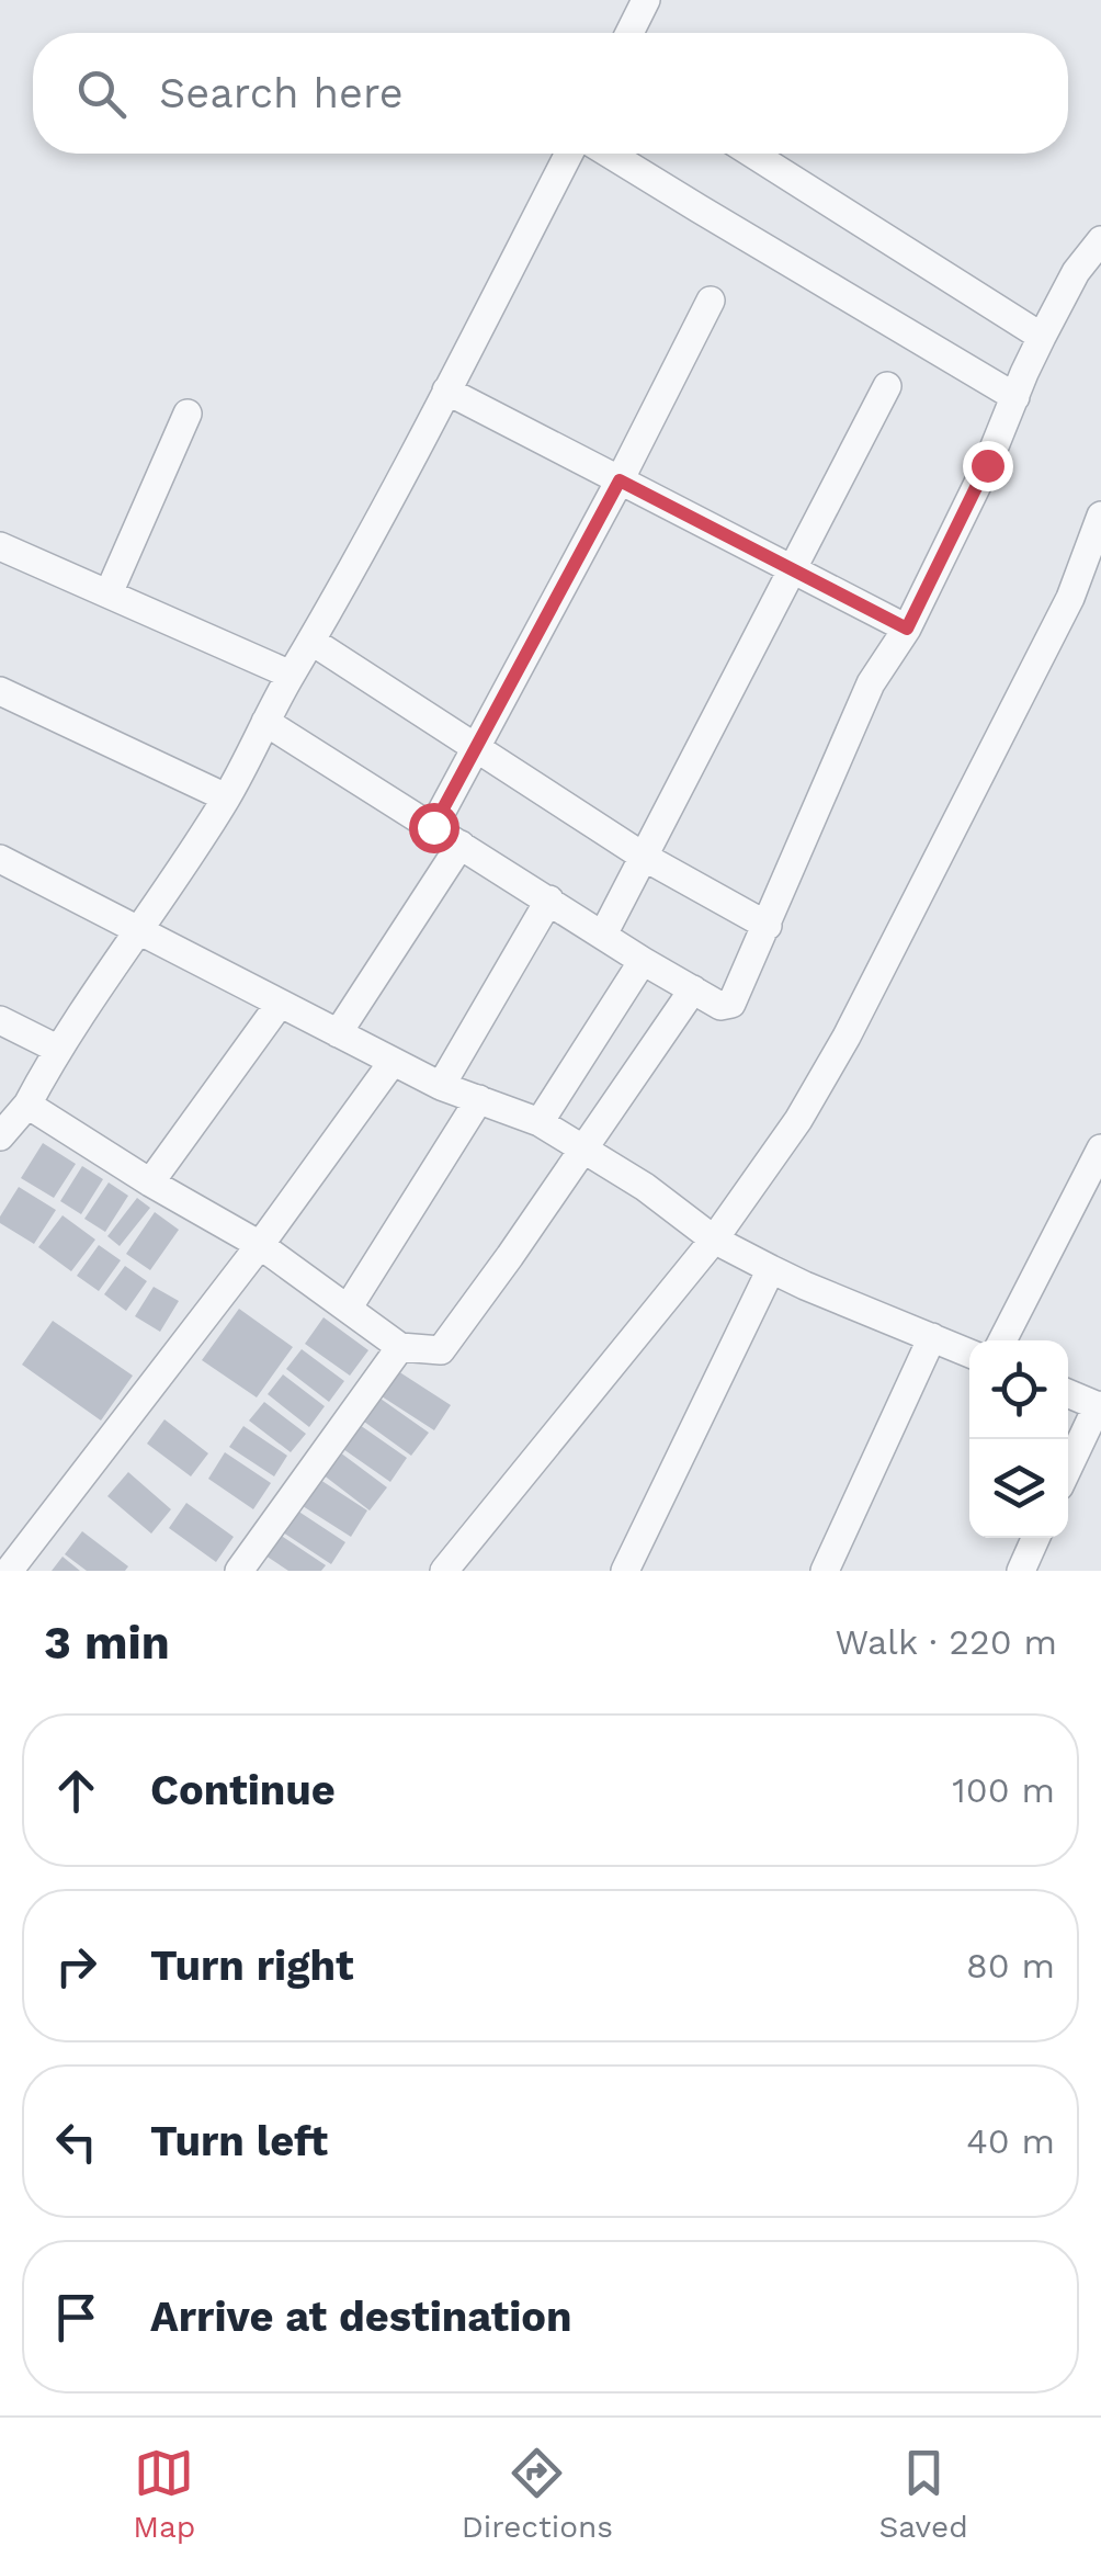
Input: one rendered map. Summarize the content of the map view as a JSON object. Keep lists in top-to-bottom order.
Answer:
{
  "page": {
    "search": "Search here",
    "heading": ["3 min", "Walk · 220 m"],
    "list": [
      ["Continue", "100 m"],
      ["Turn right", "80 m"],
      ["Turn left", "40 m"],
      "Arrive at destination"
    ],
    "nav": ["Map", "Directions", "Saved"]
  }
}
